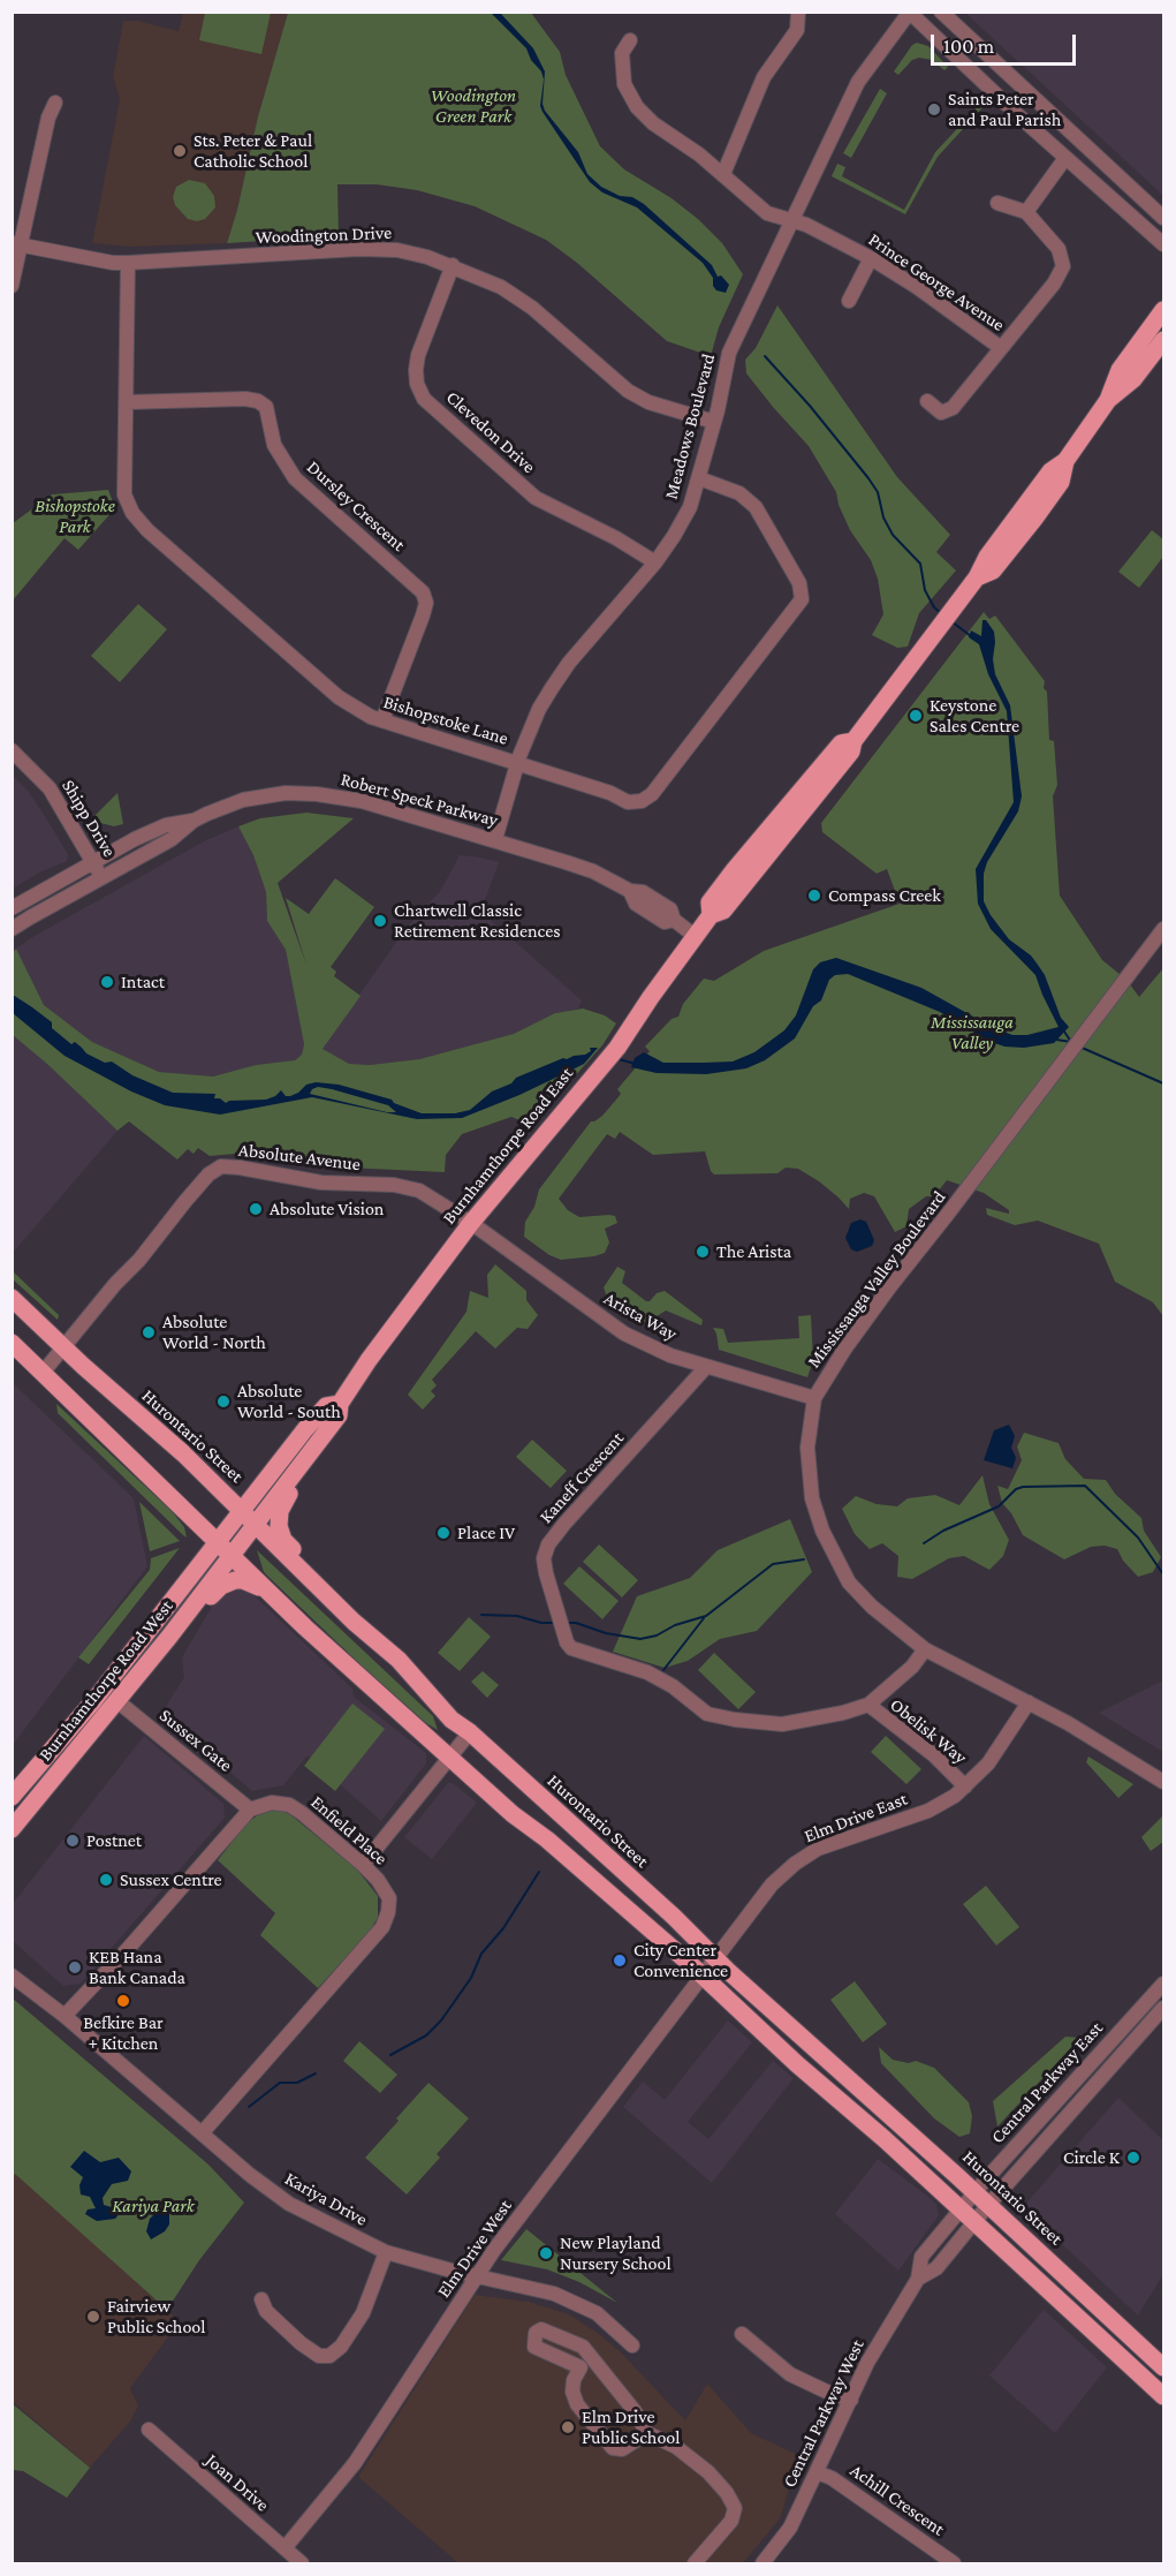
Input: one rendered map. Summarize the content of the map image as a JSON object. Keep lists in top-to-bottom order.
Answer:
{
  "streets": {
    "main road": ["Burnhamthorpe Road East", "Hurontario Street", "Burnhamthorpe Road West"],
    "street": [
      "Woodington Drive",
      "Prince George Avenue",
      "Meadows Boulevard",
      "Clevedon Drive",
      "Dursley Crescent",
      "Bishopstoke Lane",
      "Robert Speck Parkway",
      "Shipp Drive",
      "Absolute Avenue",
      "Mississauga Valley Boulevard",
      "Arista Way",
      "Kaneff Crescent",
      "Obelisk Way",
      "Sussex Gate",
      "Elm Drive East",
      "Enfield Place",
      "Central Parkway East",
      "Kariya Drive",
      "Elm Drive West",
      "Central Parkway West",
      "Joan Drive",
      "Achill Crescent"
    ]
  },
  "crossings": [
    ["Woodington Drive", "Meadows Boulevard"],
    ["Woodington Drive", "Clevedon Drive"],
    ["Woodington Drive", "Bishopstoke Lane"],
    ["Prince George Avenue", "Meadows Boulevard"],
    ["Meadows Boulevard", "Clevedon Drive"],
    ["Meadows Boulevard", "Bishopstoke Lane"],
    ["Meadows Boulevard", "Robert Speck Parkway"],
    ["Dursley Crescent", "Bishopstoke Lane"],
    ["Robert Speck Parkway", "Shipp Drive"],
    ["Robert Speck Parkway", "Burnhamthorpe Road East"],
    ["Burnhamthorpe Road East", "Absolute Avenue"],
    ["Burnhamthorpe Road East", "Arista Way"],
    ["Burnhamthorpe Road East", "Hurontario Street"],
    ["Burnhamthorpe Road East", "Burnhamthorpe Road West"],
    ["Absolute Avenue", "Arista Way"],
    ["Absolute Avenue", "Hurontario Street"],
    ["Mississauga Valley Boulevard", "Arista Way"],
    ["Mississauga Valley Boulevard", "Kaneff Crescent"],
    ["Mississauga Valley Boulevard", "Elm Drive East"],
    ["Arista Way", "Kaneff Crescent"],
    ["Hurontario Street", "Burnhamthorpe Road West"],
    ["Hurontario Street", "Elm Drive East"],
    ["Hurontario Street", "Central Parkway East"],
    ["Kaneff Crescent", "Obelisk Way"],
    ["Burnhamthorpe Road West", "Sussex Gate"],
    ["Obelisk Way", "Elm Drive East"],
    ["Sussex Gate", "Enfield Place"],
    ["Elm Drive East", "Elm Drive West"],
    ["Enfield Place", "Kariya Drive"],
    ["Central Parkway East", "Central Parkway West"],
    ["Kariya Drive", "Elm Drive West"],
    ["Elm Drive West", "Joan Drive"],
    ["Central Parkway West", "Achill Crescent"]
  ],
  "parks": [
    "Woodington Green Park",
    "Bishopstoke Park",
    "Mississauga Valley",
    "Kariya Park"
  ],
  "places": [
    "Saints Peter and Paul Parish",
    "Sts. Peter & Paul Catholic School",
    "Keystone Sales Centre",
    "Compass Creek",
    "Chartwell Classic Retirement Residences",
    "Intact",
    "Absolute Vision",
    "The Arista",
    "Absolute World - North",
    "Absolute World - South",
    "Place IV",
    "Postnet",
    "Sussex Centre",
    "City Center Convenience",
    "KEB Hana Bank Canada",
    "Befkire Bar + Kitchen",
    "Circle K",
    "New Playland Nursery School",
    "Fairview Public School",
    "Elm Drive Public School"
  ],
  "scale_bar": "100 m"
}
